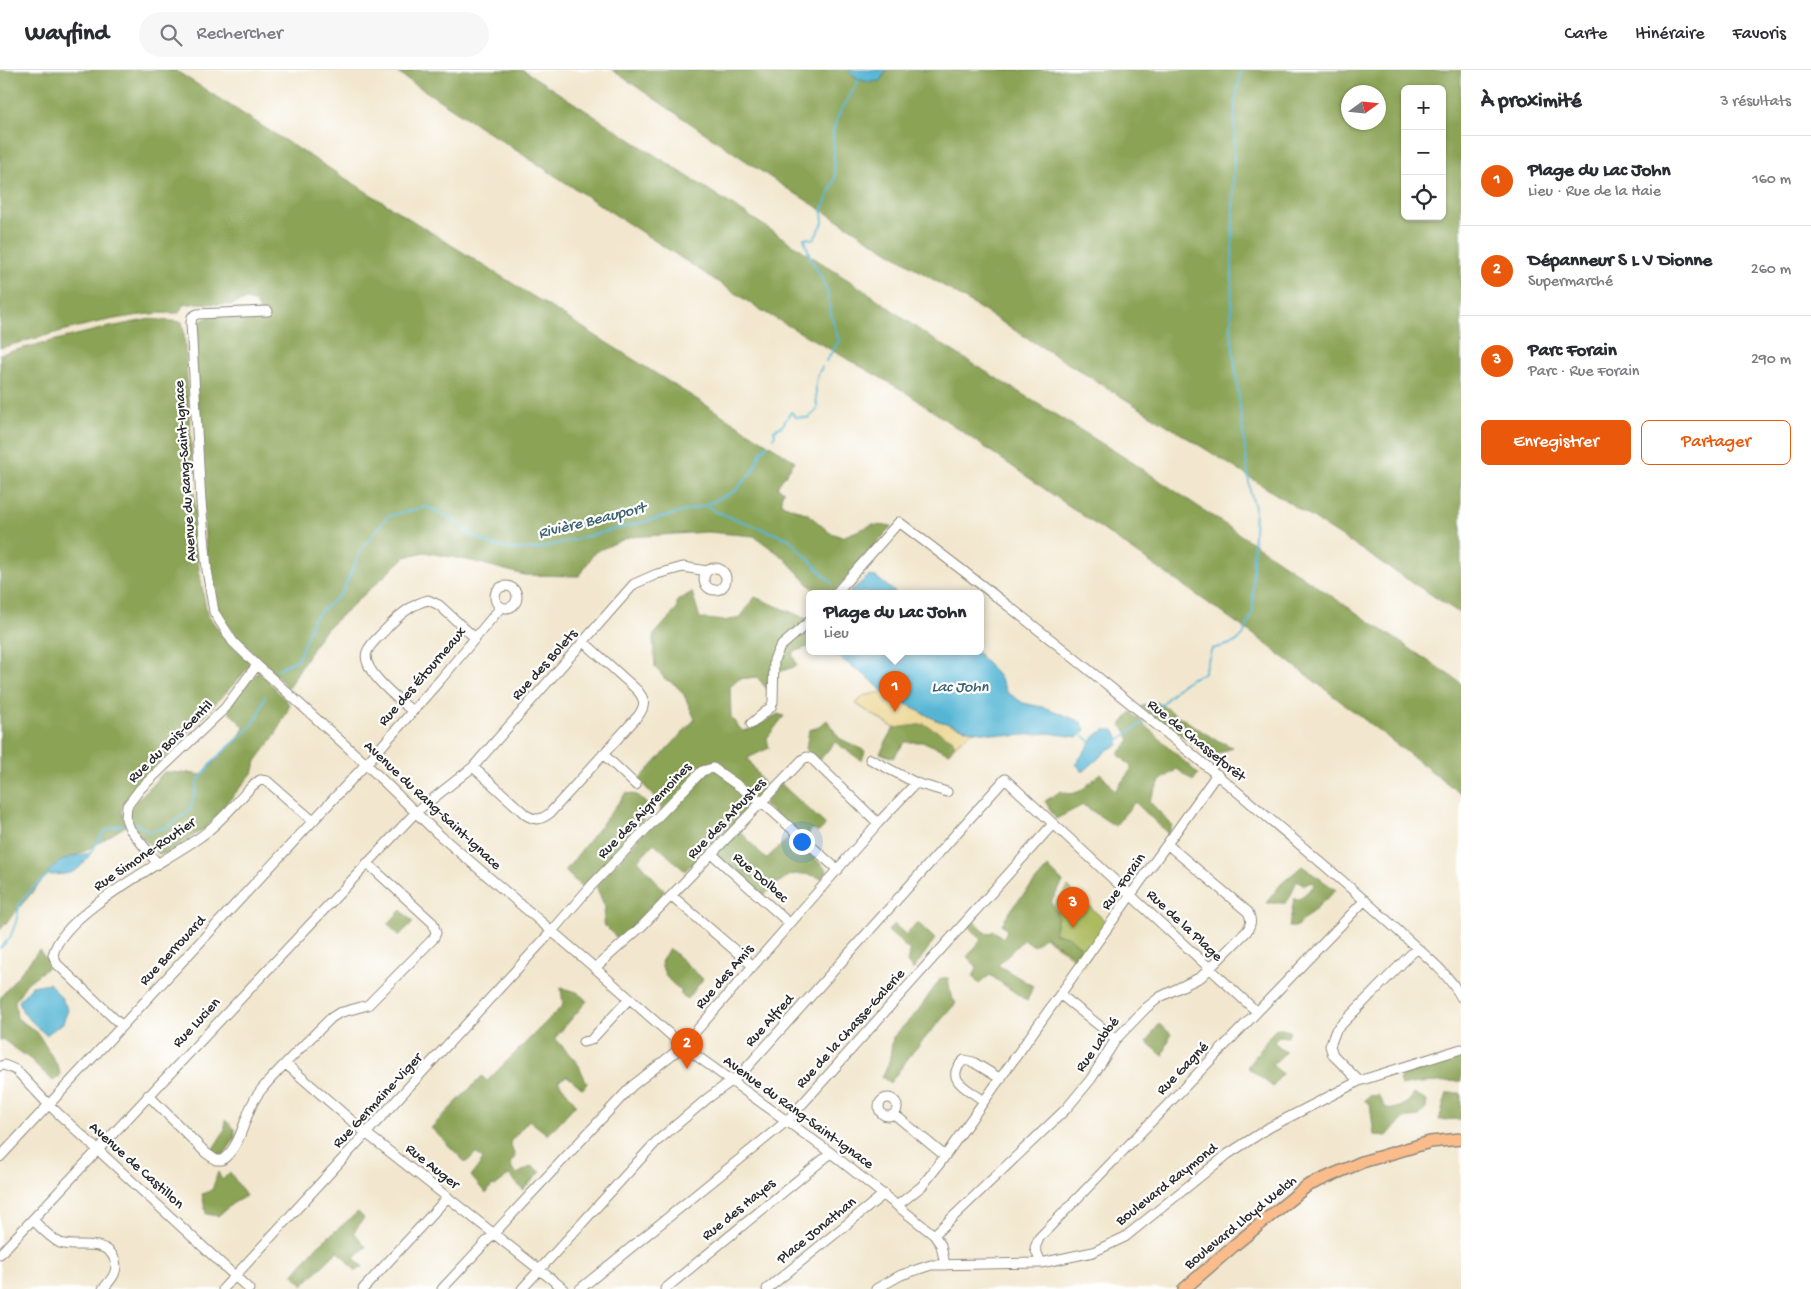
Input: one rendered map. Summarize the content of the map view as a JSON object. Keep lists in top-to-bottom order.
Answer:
{
  "streets": {
    "main road": ["Boulevard Lloyd Welch"],
    "street": [
      "Avenue du Rang-Saint-Ignace",
      "Rue des Bolets",
      "Rue des Étourneaux",
      "Rue de Chasseforêt",
      "Rue du Bois-Gentil",
      "Rue des Aigremoines",
      "Rue des Arbustes",
      "Rue Simone-Routier",
      "Rue Dolbec",
      "Rue Forain",
      "Rue de la Plage",
      "Rue Berrouard",
      "Rue des Amis",
      "Rue Alfred",
      "Rue Lucien",
      "Rue de la Chasse-Galerie",
      "Rue Labbé",
      "Rue Gagné",
      "Rue Germaine-Viger",
      "Avenue de Castillon",
      "Rue Auger",
      "Boulevard Raymond",
      "Rue des Hayes",
      "Place Jonathan"
    ]
  },
  "crossings": [
    ["Avenue du Rang-Saint-Ignace", "Rue des Bolets"],
    ["Avenue du Rang-Saint-Ignace", "Rue des Étourneaux"],
    ["Avenue du Rang-Saint-Ignace", "Rue du Bois-Gentil"],
    ["Avenue du Rang-Saint-Ignace", "Rue des Aigremoines"],
    ["Avenue du Rang-Saint-Ignace", "Rue des Arbustes"],
    ["Avenue du Rang-Saint-Ignace", "Rue Forain"],
    ["Avenue du Rang-Saint-Ignace", "Rue Berrouard"],
    ["Avenue du Rang-Saint-Ignace", "Rue des Amis"],
    ["Avenue du Rang-Saint-Ignace", "Rue Alfred"],
    ["Avenue du Rang-Saint-Ignace", "Rue Lucien"],
    ["Avenue du Rang-Saint-Ignace", "Rue de la Chasse-Galerie"],
    ["Avenue du Rang-Saint-Ignace", "Rue Labbé"],
    ["Avenue du Rang-Saint-Ignace", "Rue Germaine-Viger"],
    ["Avenue du Rang-Saint-Ignace", "Boulevard Raymond"],
    ["Avenue du Rang-Saint-Ignace", "Rue des Hayes"],
    ["Avenue du Rang-Saint-Ignace", "Place Jonathan"],
    ["Rue des Bolets", "Rue Lucien"],
    ["Rue des Étourneaux", "Rue Berrouard"],
    ["Rue de Chasseforêt", "Rue Forain"],
    ["Rue de Chasseforêt", "Rue Gagné"],
    ["Rue du Bois-Gentil", "Rue Simone-Routier"],
    ["Rue des Aigremoines", "Rue des Arbustes"],
    ["Rue des Aigremoines", "Rue des Amis"],
    ["Rue des Aigremoines", "Rue Germaine-Viger"],
    ["Rue des Arbustes", "Rue Dolbec"],
    ["Rue des Arbustes", "Rue des Amis"],
    ["Rue Simone-Routier", "Rue Berrouard"],
    ["Rue Dolbec", "Rue des Amis"],
    ["Rue Forain", "Rue de la Plage"],
    ["Rue Forain", "Rue Labbé"],
    ["Rue de la Plage", "Rue Alfred"],
    ["Rue de la Plage", "Rue de la Chasse-Galerie"],
    ["Rue de la Plage", "Rue Labbé"],
    ["Rue de la Plage", "Rue Gagné"],
    ["Rue Berrouard", "Avenue de Castillon"],
    ["Rue des Amis", "Rue Auger"],
    ["Rue Alfred", "Rue Auger"],
    ["Rue Lucien", "Avenue de Castillon"],
    ["Rue Gagné", "Boulevard Raymond"],
    ["Rue Germaine-Viger", "Avenue de Castillon"],
    ["Rue Germaine-Viger", "Rue Auger"]
  ],
  "water": ["Rivière Beauport", "Lac John"],
  "north": "right",
  "page": {
    "header": "Wayfind",
    "search": "Rechercher",
    "nav": ["Carte", "Itinéraire", "Favoris"],
    "heading": ["À proximité", "3 résultats"],
    "map_buttons": ["+", "−"],
    "list": [
      {
        "mark": "1",
        "name": "Plage du Lac John",
        "note": "Lieu · Rue de la Haie",
        "value": "160 m"
      },
      {
        "mark": "2",
        "name": "Dépanneur S L V Dionne",
        "note": "Supermarché",
        "value": "260 m"
      },
      {
        "mark": "3",
        "name": "Parc Forain",
        "note": "Parc · Rue Forain",
        "value": "290 m"
      }
    ],
    "buttons": ["Enregistrer", "Partager"],
    "popup": ["Plage du Lac John", "Lieu"],
    "pins": ["1", "3", "2"]
  }
}
